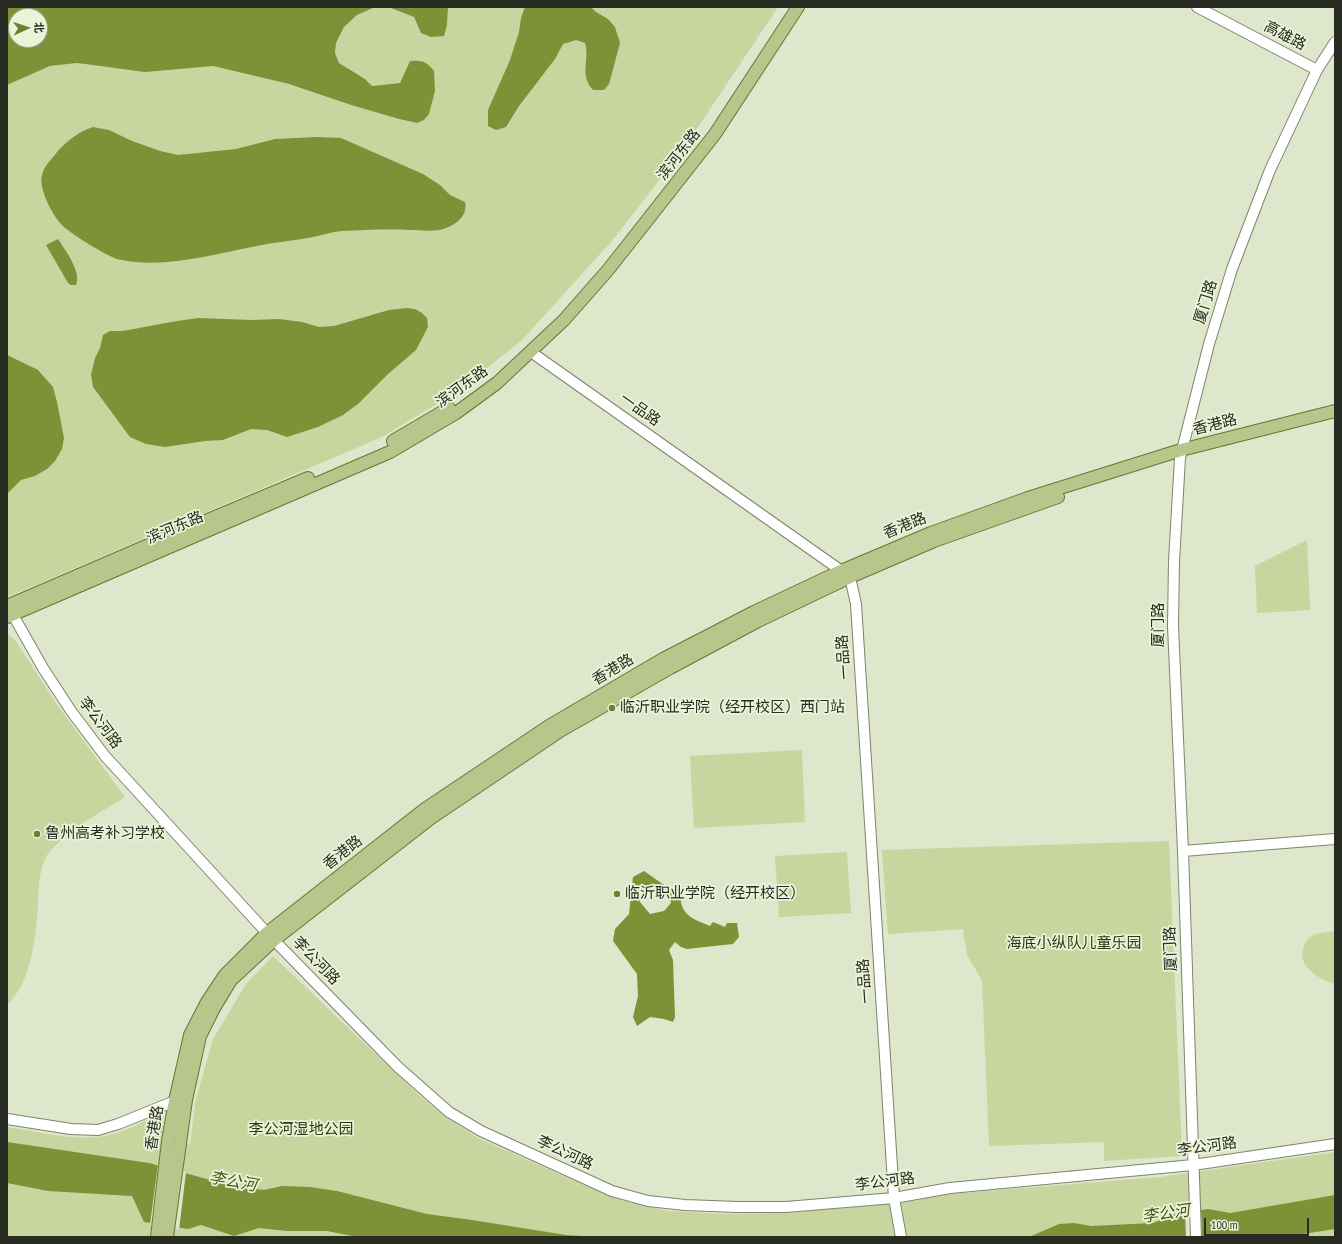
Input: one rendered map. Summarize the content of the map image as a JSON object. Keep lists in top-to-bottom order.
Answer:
{
  "streets": {
    "main road": ["滨河东路", "香港路"],
    "street": [
      "高雄路",
      "厦门路",
      "一品路",
      "李公河路"
    ]
  },
  "crossings": [
    ["高雄路", "厦门路"],
    ["滨河东路", "一品路"],
    ["滨河东路", "李公河路"],
    ["厦门路", "香港路"],
    ["厦门路", "李公河路"],
    ["一品路", "香港路"],
    ["一品路", "李公河路"],
    ["香港路", "李公河路"]
  ],
  "water": ["李公河"],
  "parks": ["海底小纵队儿童乐园", "李公河湿地公园"],
  "places": ["临沂职业学院（经开校区）西门站", "鲁州高考补习学校", "临沂职业学院（经开校区）"],
  "scale_bar": "100 m",
  "north": "right"
}
